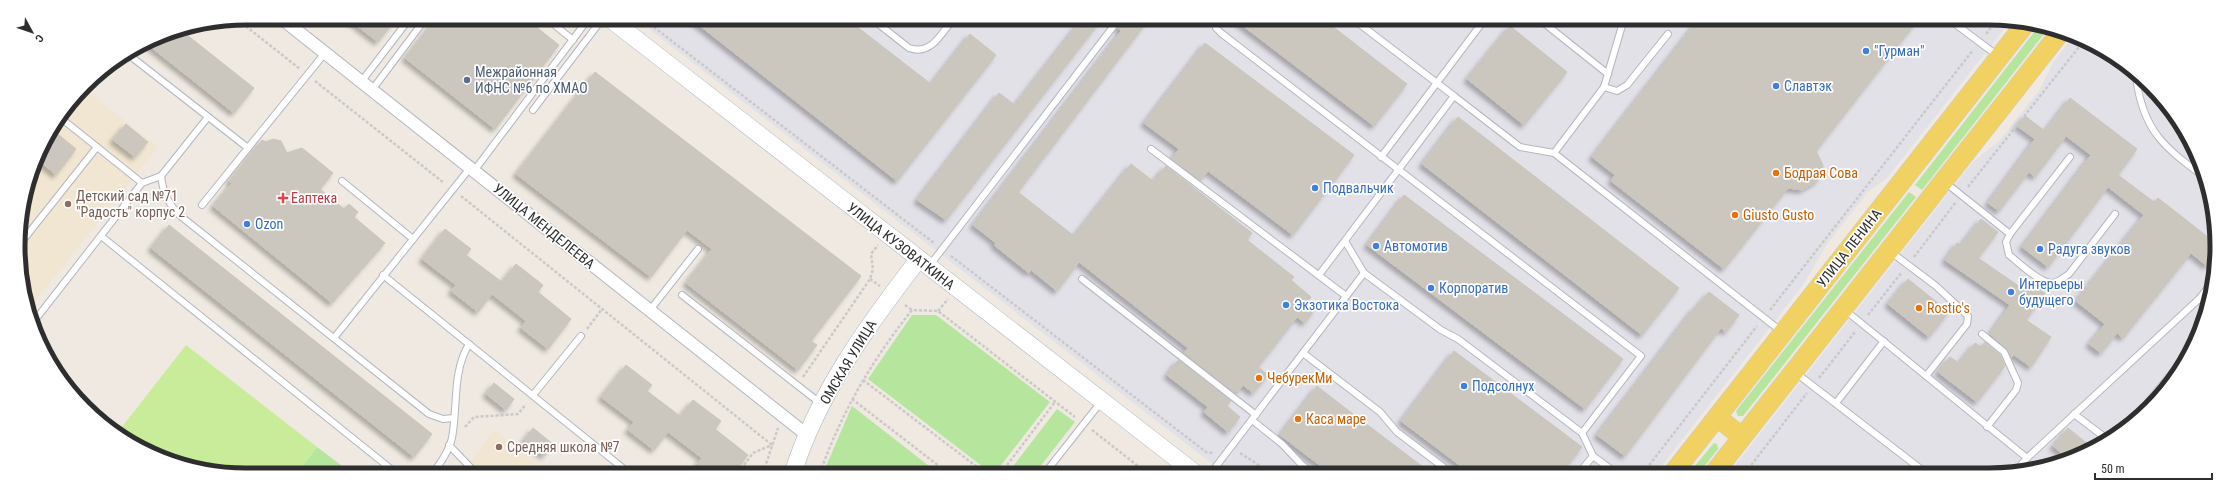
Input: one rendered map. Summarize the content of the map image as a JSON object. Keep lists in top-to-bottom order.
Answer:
{
  "streets": {
    "main road": ["УЛИЦА КУЗОВАТКИНА", "УЛИЦА ЛЕНИНА", "ОМСКАЯ УЛИЦА"],
    "street": ["УЛИЦА МЕНДЕЛЕЕВА"]
  },
  "crossings": [
    ["УЛИЦА МЕНДЕЛЕЕВА", "ОМСКАЯ УЛИЦА"],
    ["УЛИЦА КУЗОВАТКИНА", "ОМСКАЯ УЛИЦА"]
  ],
  "places": {
    "other": [
      "\"Гурман\"",
      "Межрайонная ИФНС №6 по ХМАО",
      "Славтэк",
      "Бодрая Сова",
      "Подвальчик",
      "Детский сад №71 \"Радость\" корпус 2",
      "Giusto Gusto",
      "Ozon",
      "Автомотив",
      "Радуга звуков",
      "Корпоратив",
      "Интерьеры будущего",
      "Экзотика Востока",
      "Rostic's",
      "ЧебурекМи",
      "Подсолнух",
      "Каса маре",
      "Средняя школа №7"
    ],
    "health": ["Еаптека"]
  },
  "scale_bar": "50 m",
  "north": "bottom right"
}
